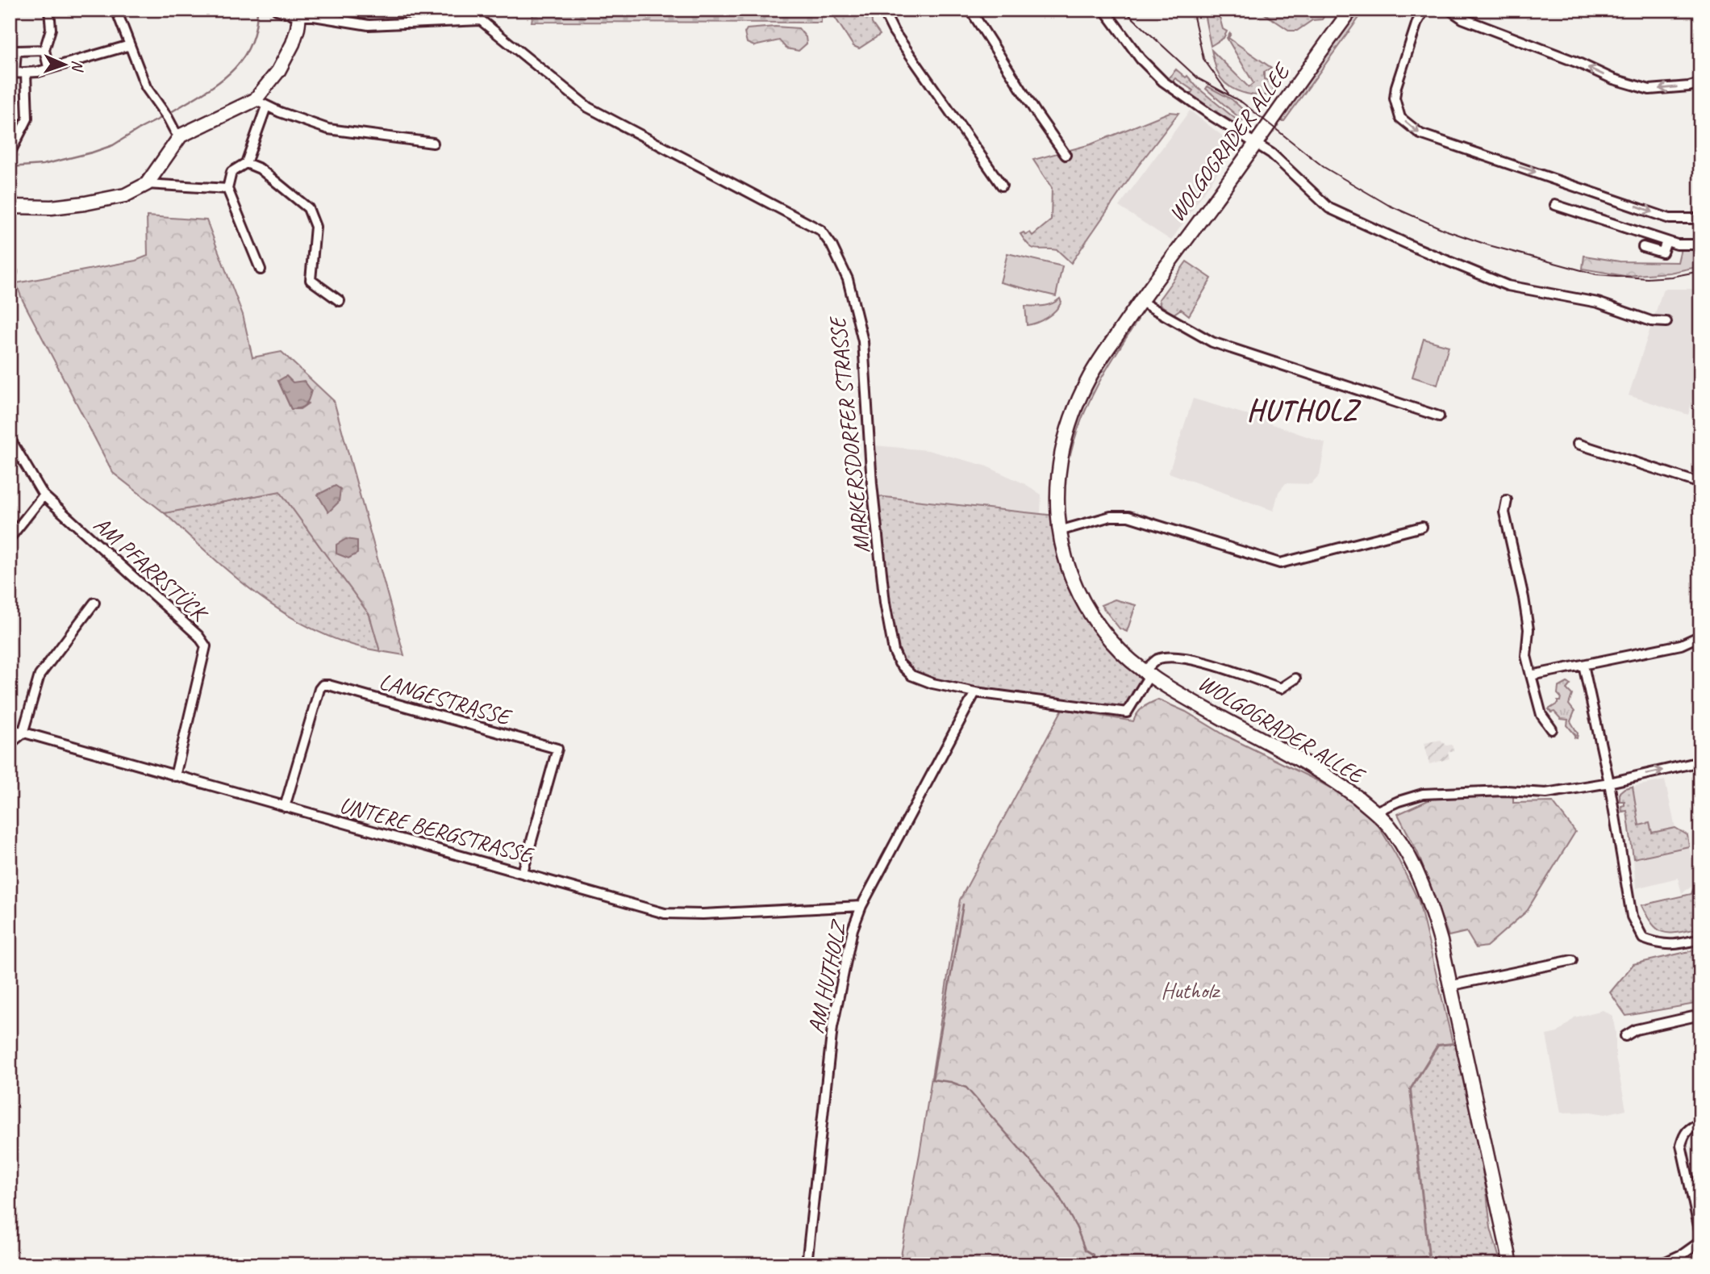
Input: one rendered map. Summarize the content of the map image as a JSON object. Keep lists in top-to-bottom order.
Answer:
{
  "streets": {
    "main road": ["WOLGOGRADER ALLEE"],
    "street": [
      "MARKERSDORFER STRASSE",
      "AM PFARRSTÜCK",
      "LANGESTRASSE",
      "UNTERE BERGSTRASSE",
      "AM HUTHOLZ"
    ]
  },
  "crossings": [
    ["WOLGOGRADER ALLEE", "MARKERSDORFER STRASSE"],
    ["MARKERSDORFER STRASSE", "AM HUTHOLZ"],
    ["AM PFARRSTÜCK", "UNTERE BERGSTRASSE"],
    ["LANGESTRASSE", "UNTERE BERGSTRASSE"],
    ["UNTERE BERGSTRASSE", "AM HUTHOLZ"]
  ],
  "districts": ["HUTHOLZ"],
  "parks": ["Hutholz"],
  "north": "right"
}
